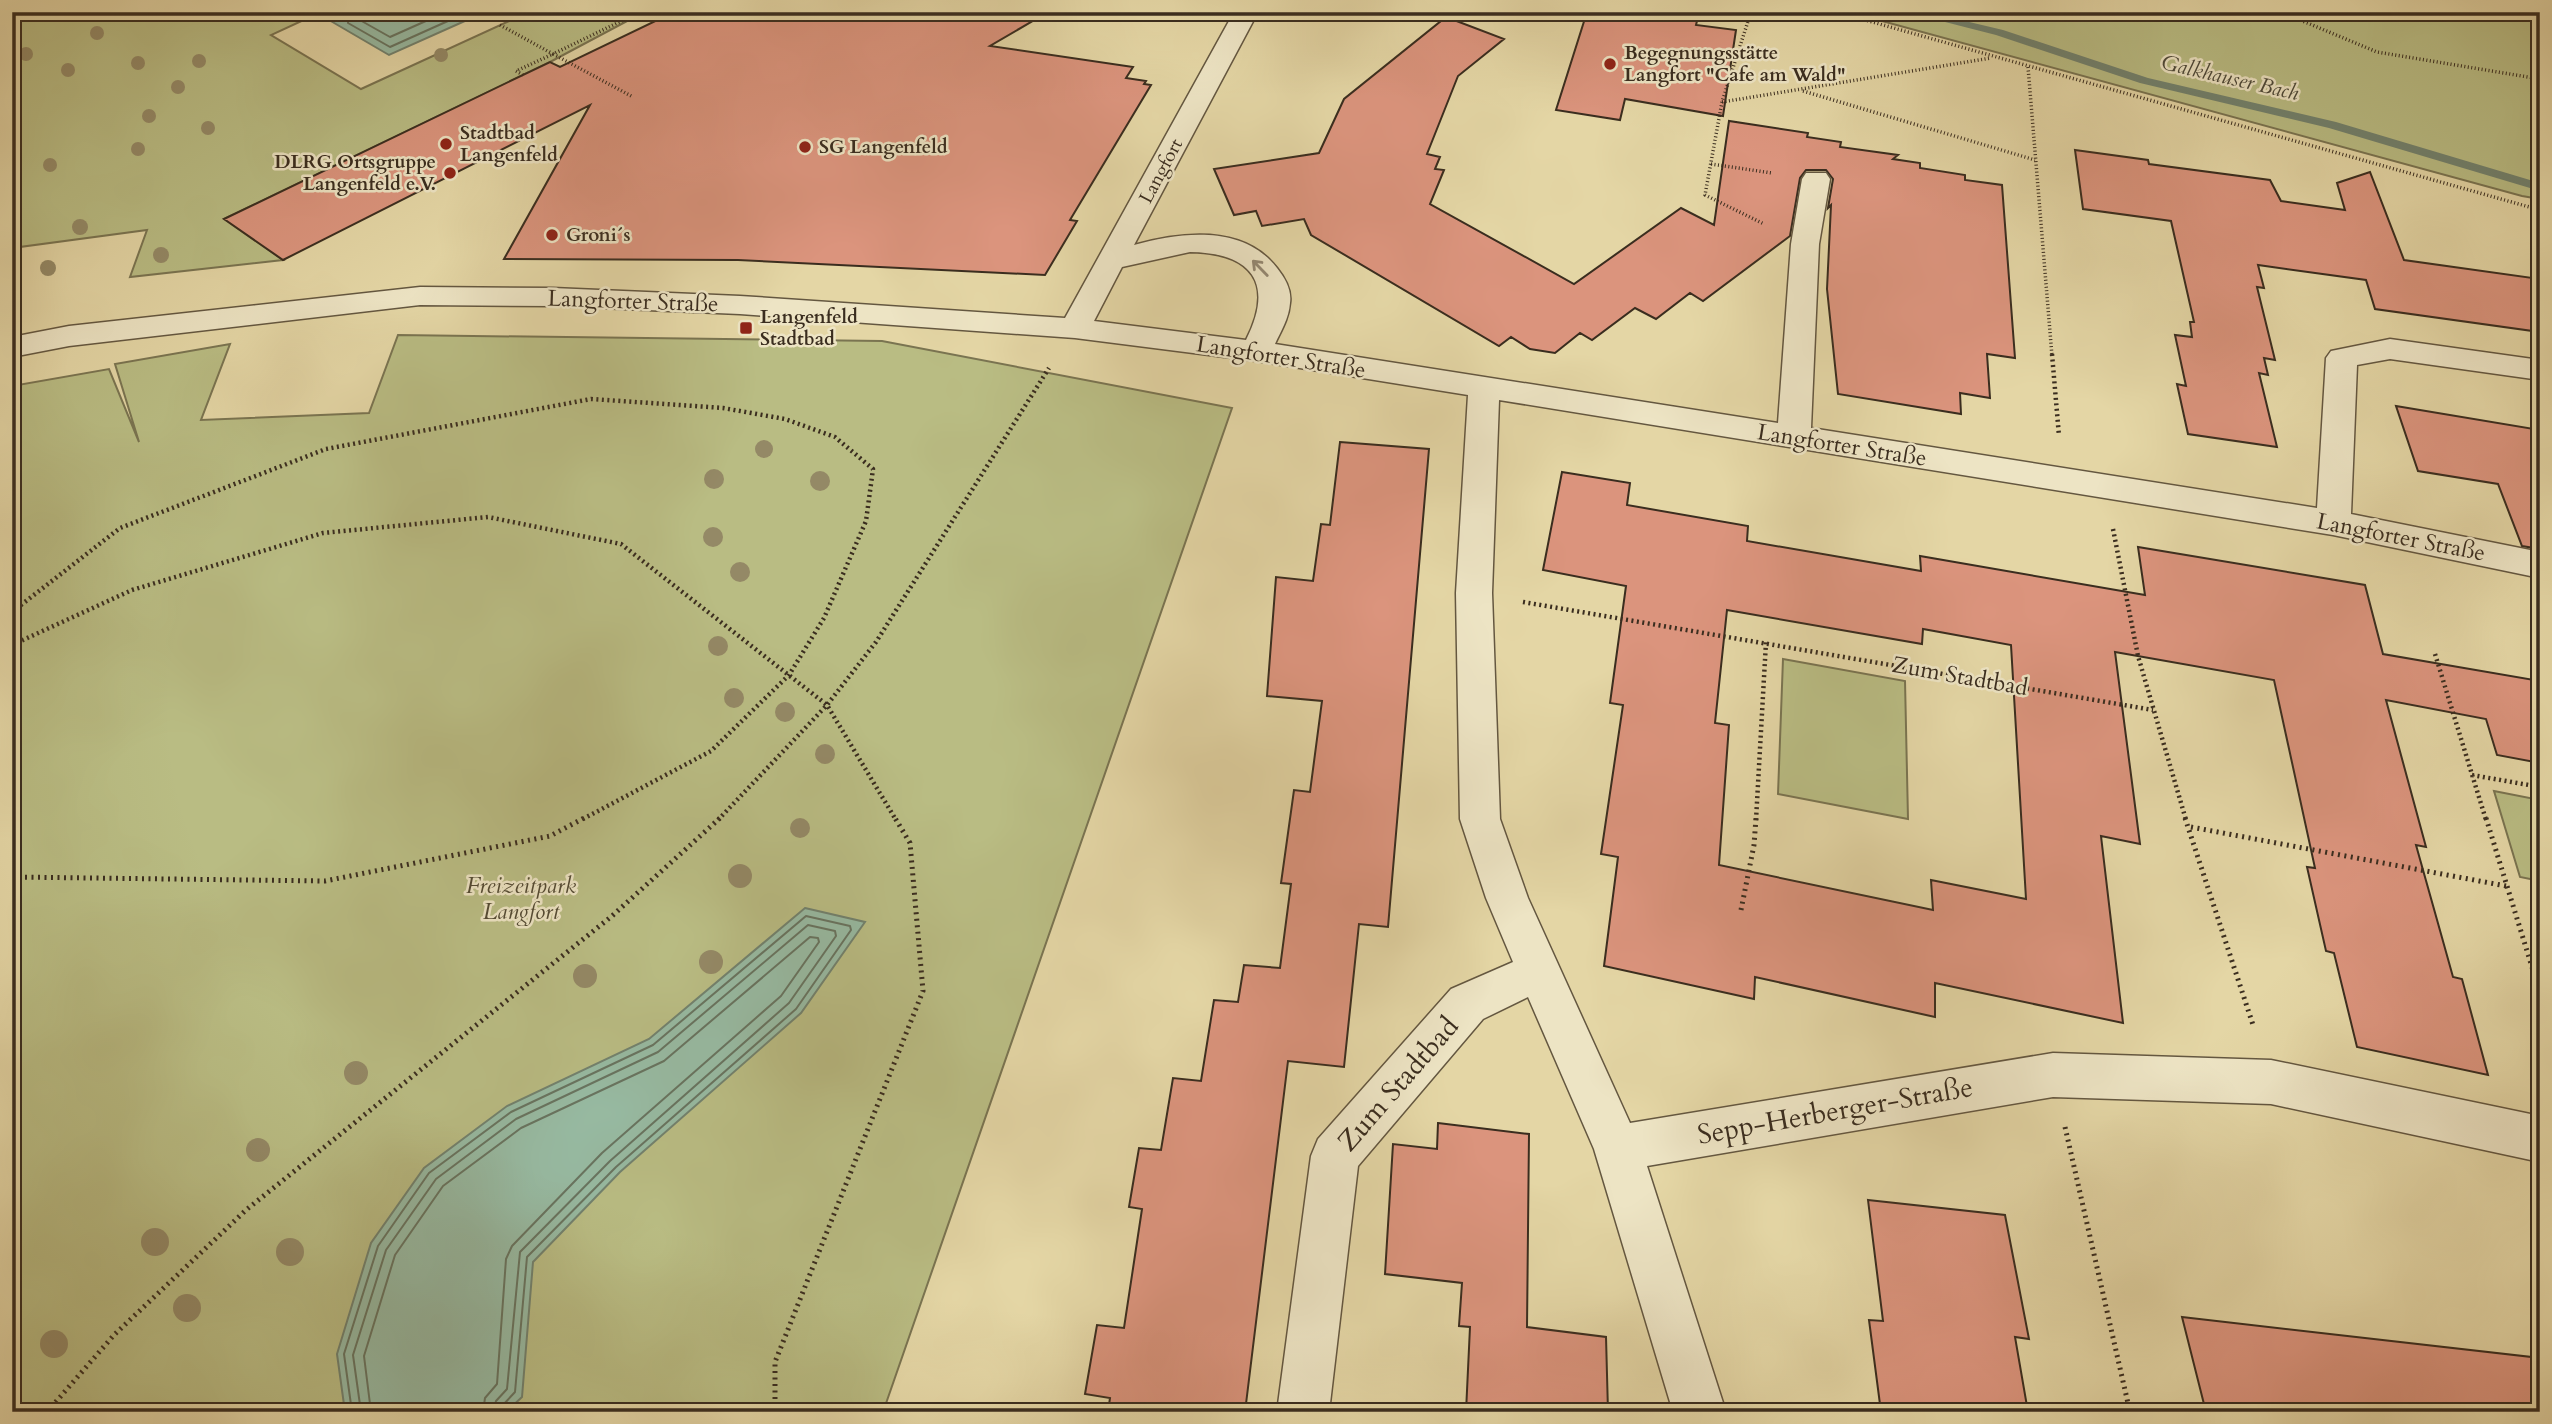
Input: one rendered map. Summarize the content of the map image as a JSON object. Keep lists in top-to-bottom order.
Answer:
{
  "streets": {
    "street": [
      "Langfort",
      "Langforter Straße",
      "Zum Stadtbad",
      "Sepp-Herberger-Straße"
    ]
  },
  "crossings": [
    ["Langfort", "Langforter Straße"]
  ],
  "water": ["Galkhauser Bach"],
  "parks": ["Freizeitpark Langfort"],
  "places": {
    "other": [
      "Begegnungsstätte Langfort \"Cafe am Wald\"",
      "Stadtbad Langenfeld",
      "SG Langenfeld",
      "DLRG Ortsgruppe Langenfeld e.V.",
      "Groni´s"
    ],
    "transit": ["Langenfeld Stadtbad"]
  }
}
